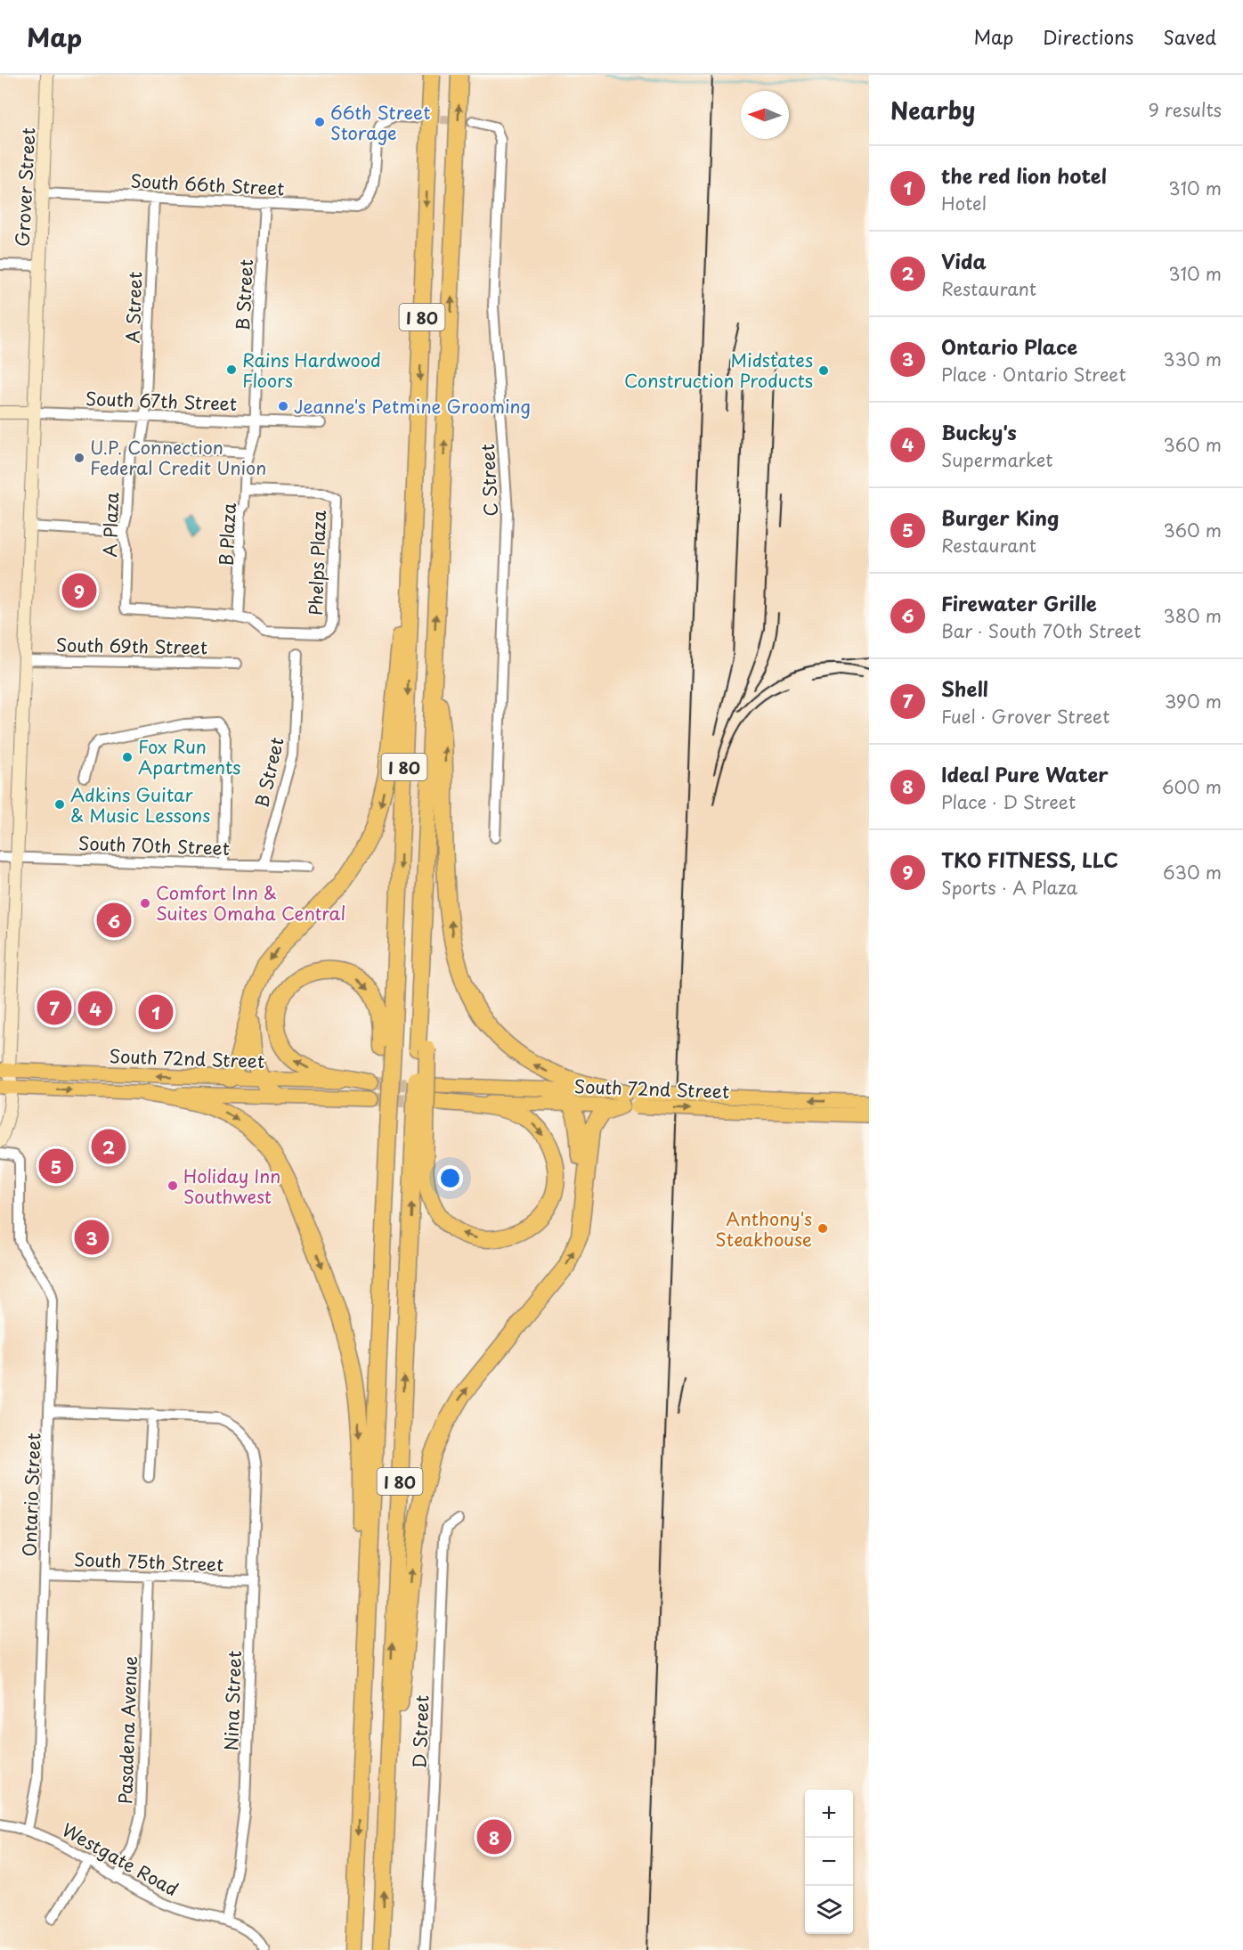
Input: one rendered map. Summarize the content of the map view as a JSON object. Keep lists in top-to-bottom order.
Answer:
{
  "streets": {
    "highway": ["I 80"],
    "main road": ["Grover Street", "South 67th Street", "South 72nd Street"],
    "street": [
      "South 66th Street",
      "B Street",
      "A Street",
      "C Street",
      "A Plaza",
      "B Plaza",
      "Phelps Plaza",
      "South 69th Street",
      "South 70th Street",
      "Ontario Street",
      "South 75th Street",
      "Nina Street",
      "Pasadena Avenue",
      "D Street",
      "Westgate Road"
    ]
  },
  "crossings": [
    ["South 66th Street", "Grover Street"],
    ["South 66th Street", "B Street"],
    ["South 66th Street", "A Street"],
    ["Grover Street", "South 67th Street"],
    ["Grover Street", "South 69th Street"],
    ["Grover Street", "South 70th Street"],
    ["Grover Street", "South 72nd Street"],
    ["B Street", "South 67th Street"],
    ["B Street", "B Plaza"],
    ["B Street", "South 70th Street"],
    ["A Street", "South 67th Street"],
    ["A Street", "A Plaza"],
    ["South 67th Street", "A Plaza"],
    ["South 67th Street", "B Plaza"],
    ["A Plaza", "B Plaza"],
    ["A Plaza", "Phelps Plaza"],
    ["B Plaza", "Phelps Plaza"],
    ["Ontario Street", "South 75th Street"],
    ["Ontario Street", "Westgate Road"],
    ["South 75th Street", "Nina Street"],
    ["South 75th Street", "Pasadena Avenue"],
    ["Nina Street", "Westgate Road"],
    ["Pasadena Avenue", "Westgate Road"]
  ],
  "places": [
    "66th Street Storage",
    "Rains Hardwood Floors",
    "Midstates Construction Products",
    "Jeanne's Petmine Grooming",
    "U.P. Connection Federal Credit Union",
    "Fox Run Apartments",
    "Adkins Guitar & Music Lessons",
    "Comfort Inn & Suites Omaha Central",
    "Holiday Inn Southwest",
    "Anthony's Steakhouse"
  ],
  "north": "left",
  "page": {
    "header": "Map",
    "nav": ["Map", "Directions", "Saved"],
    "heading": ["Nearby", "9 results"],
    "list": [
      {
        "mark": "1",
        "name": "the red lion hotel",
        "note": "Hotel",
        "value": "310 m"
      },
      {
        "mark": "2",
        "name": "Vida",
        "note": "Restaurant",
        "value": "310 m"
      },
      {
        "mark": "3",
        "name": "Ontario Place",
        "note": "Place · Ontario Street",
        "value": "330 m"
      },
      {
        "mark": "4",
        "name": "Bucky's",
        "note": "Supermarket",
        "value": "360 m"
      },
      {
        "mark": "5",
        "name": "Burger King",
        "note": "Restaurant",
        "value": "360 m"
      },
      {
        "mark": "6",
        "name": "Firewater Grille",
        "note": "Bar · South 70th Street",
        "value": "380 m"
      },
      {
        "mark": "7",
        "name": "Shell",
        "note": "Fuel · Grover Street",
        "value": "390 m"
      },
      {
        "mark": "8",
        "name": "Ideal Pure Water",
        "note": "Place · D Street",
        "value": "600 m"
      },
      {
        "mark": "9",
        "name": "TKO FITNESS, LLC",
        "note": "Sports · A Plaza",
        "value": "630 m"
      }
    ],
    "pins": [
      "9",
      "6",
      "7",
      "4",
      "1",
      "2",
      "5",
      "3",
      "8"
    ],
    "map_buttons": ["+", "−"]
  }
}
